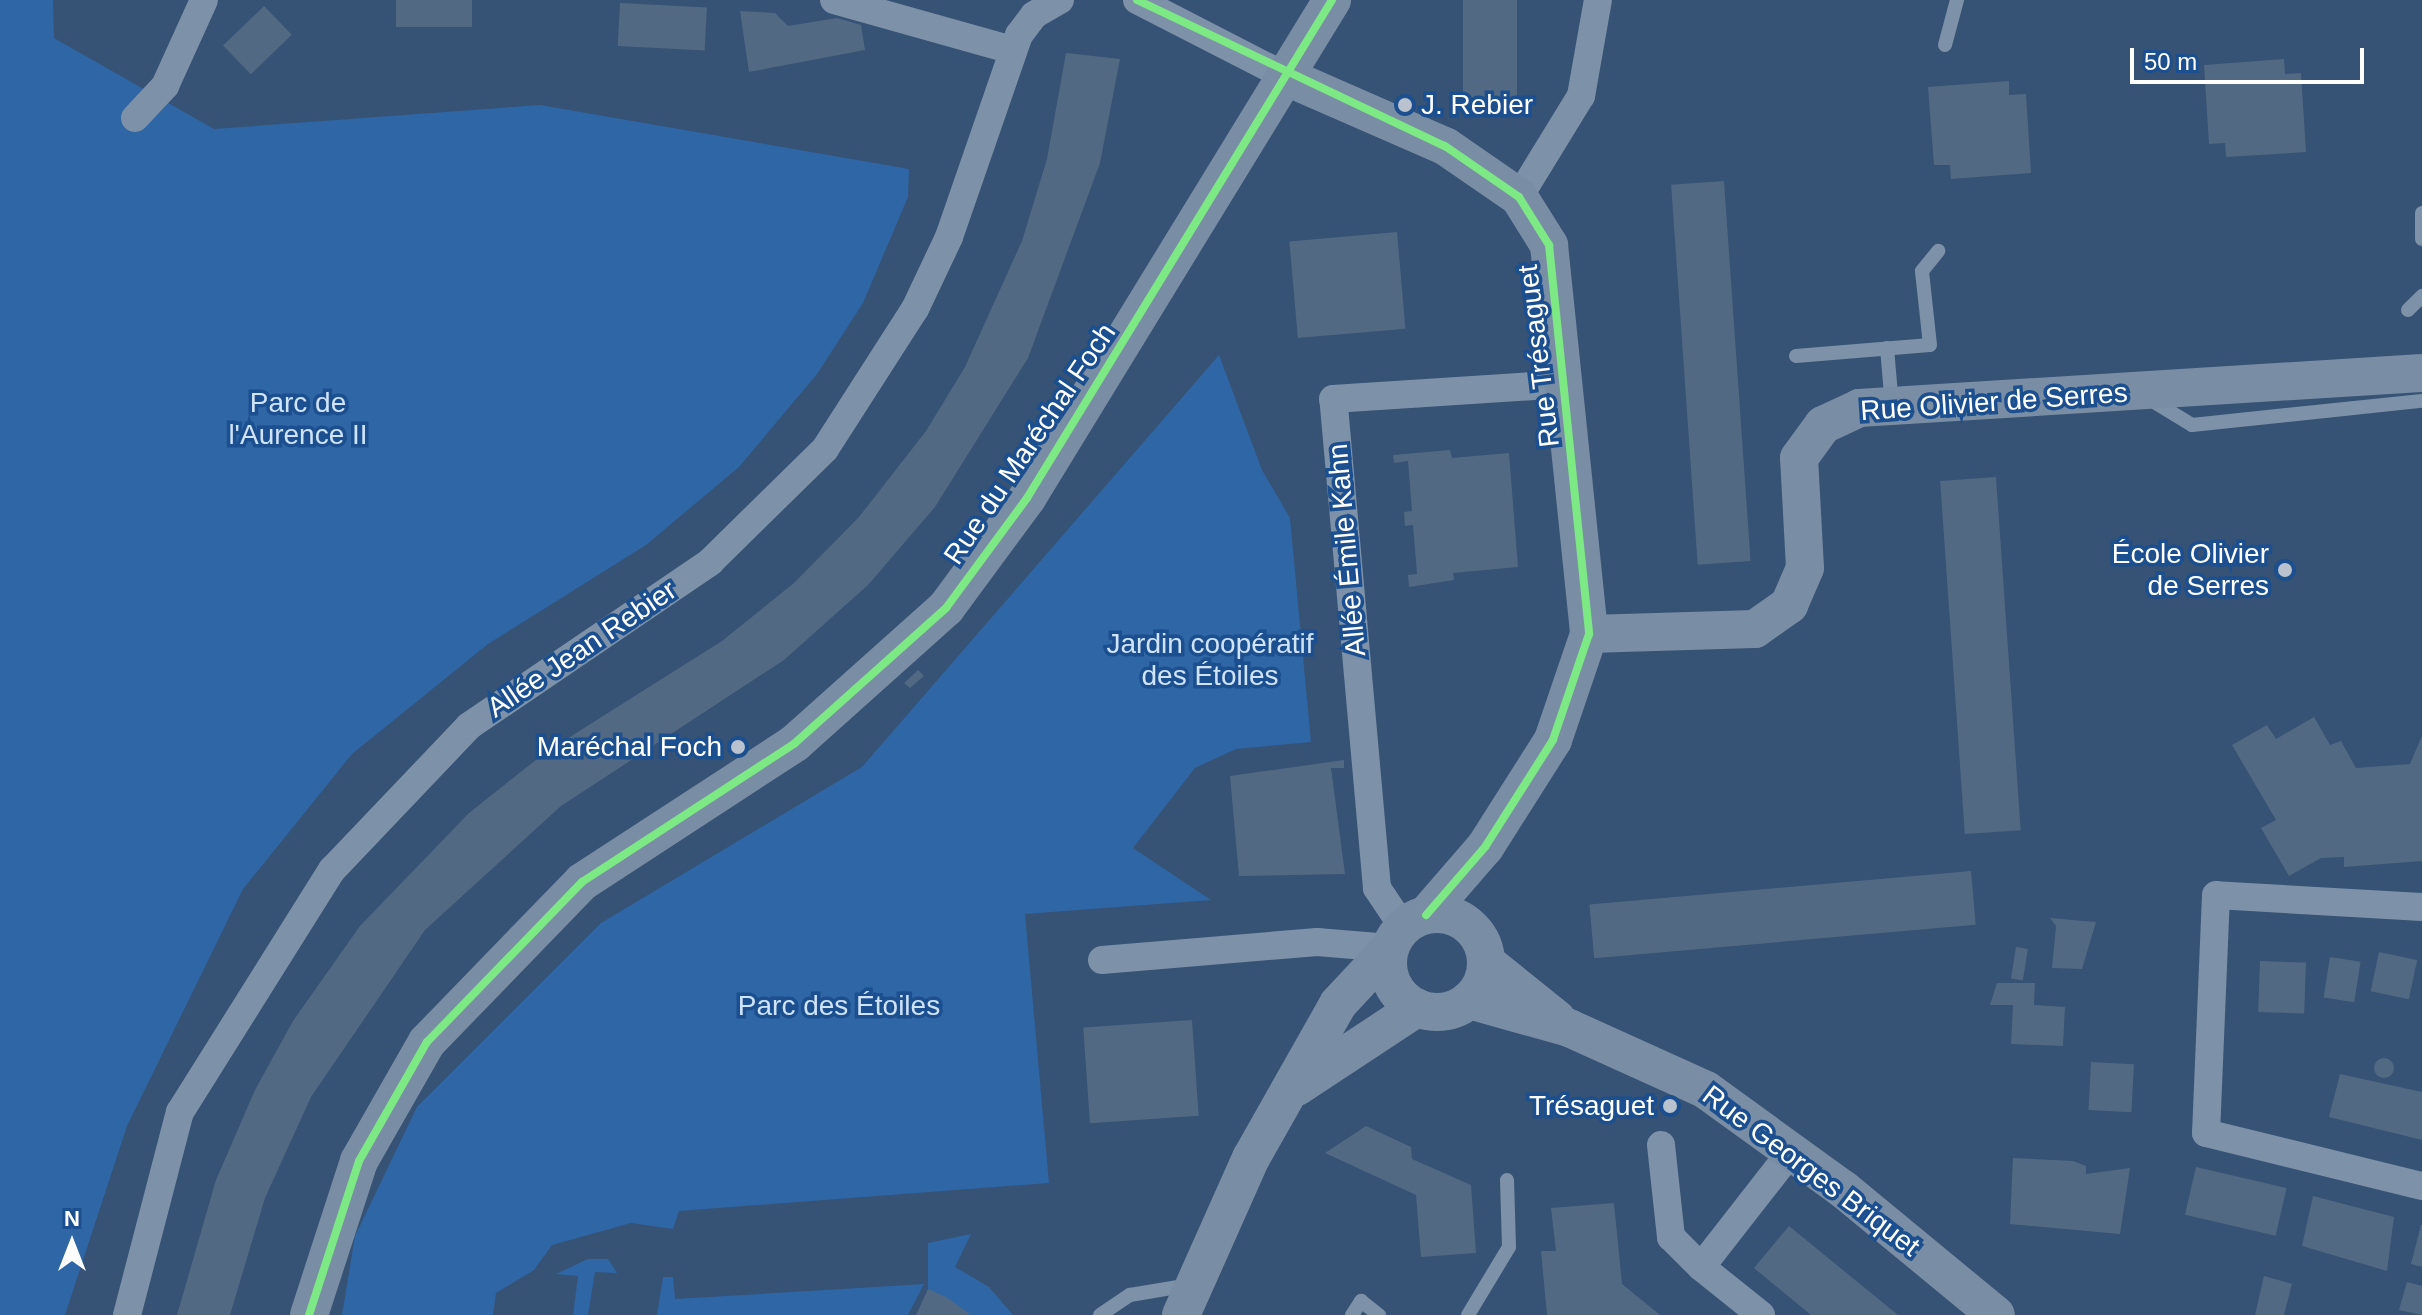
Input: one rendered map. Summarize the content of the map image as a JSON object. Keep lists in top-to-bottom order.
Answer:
{
  "streets": {
    "street": [
      "Rue Trésaguet",
      "Rue Olivier de Serres",
      "Rue du Maréchal Foch",
      "Allée Émile Kahn",
      "Allée Jean Rebier",
      "Rue Georges Briquet"
    ]
  },
  "crossings": [
    ["Rue Trésaguet", "Rue Olivier de Serres"],
    ["Rue Trésaguet", "Rue du Maréchal Foch"],
    ["Rue Trésaguet", "Allée Émile Kahn"],
    ["Allée Émile Kahn", "Rue Georges Briquet"]
  ],
  "parks": ["Parc de l'Aurence II", "Jardin coopératif des Étoiles", "Parc des Étoiles"],
  "places": [
    "J. Rebier",
    "École Olivier de Serres",
    "Maréchal Foch",
    "Trésaguet"
  ],
  "scale_bar": "50 m",
  "north": "top"
}
